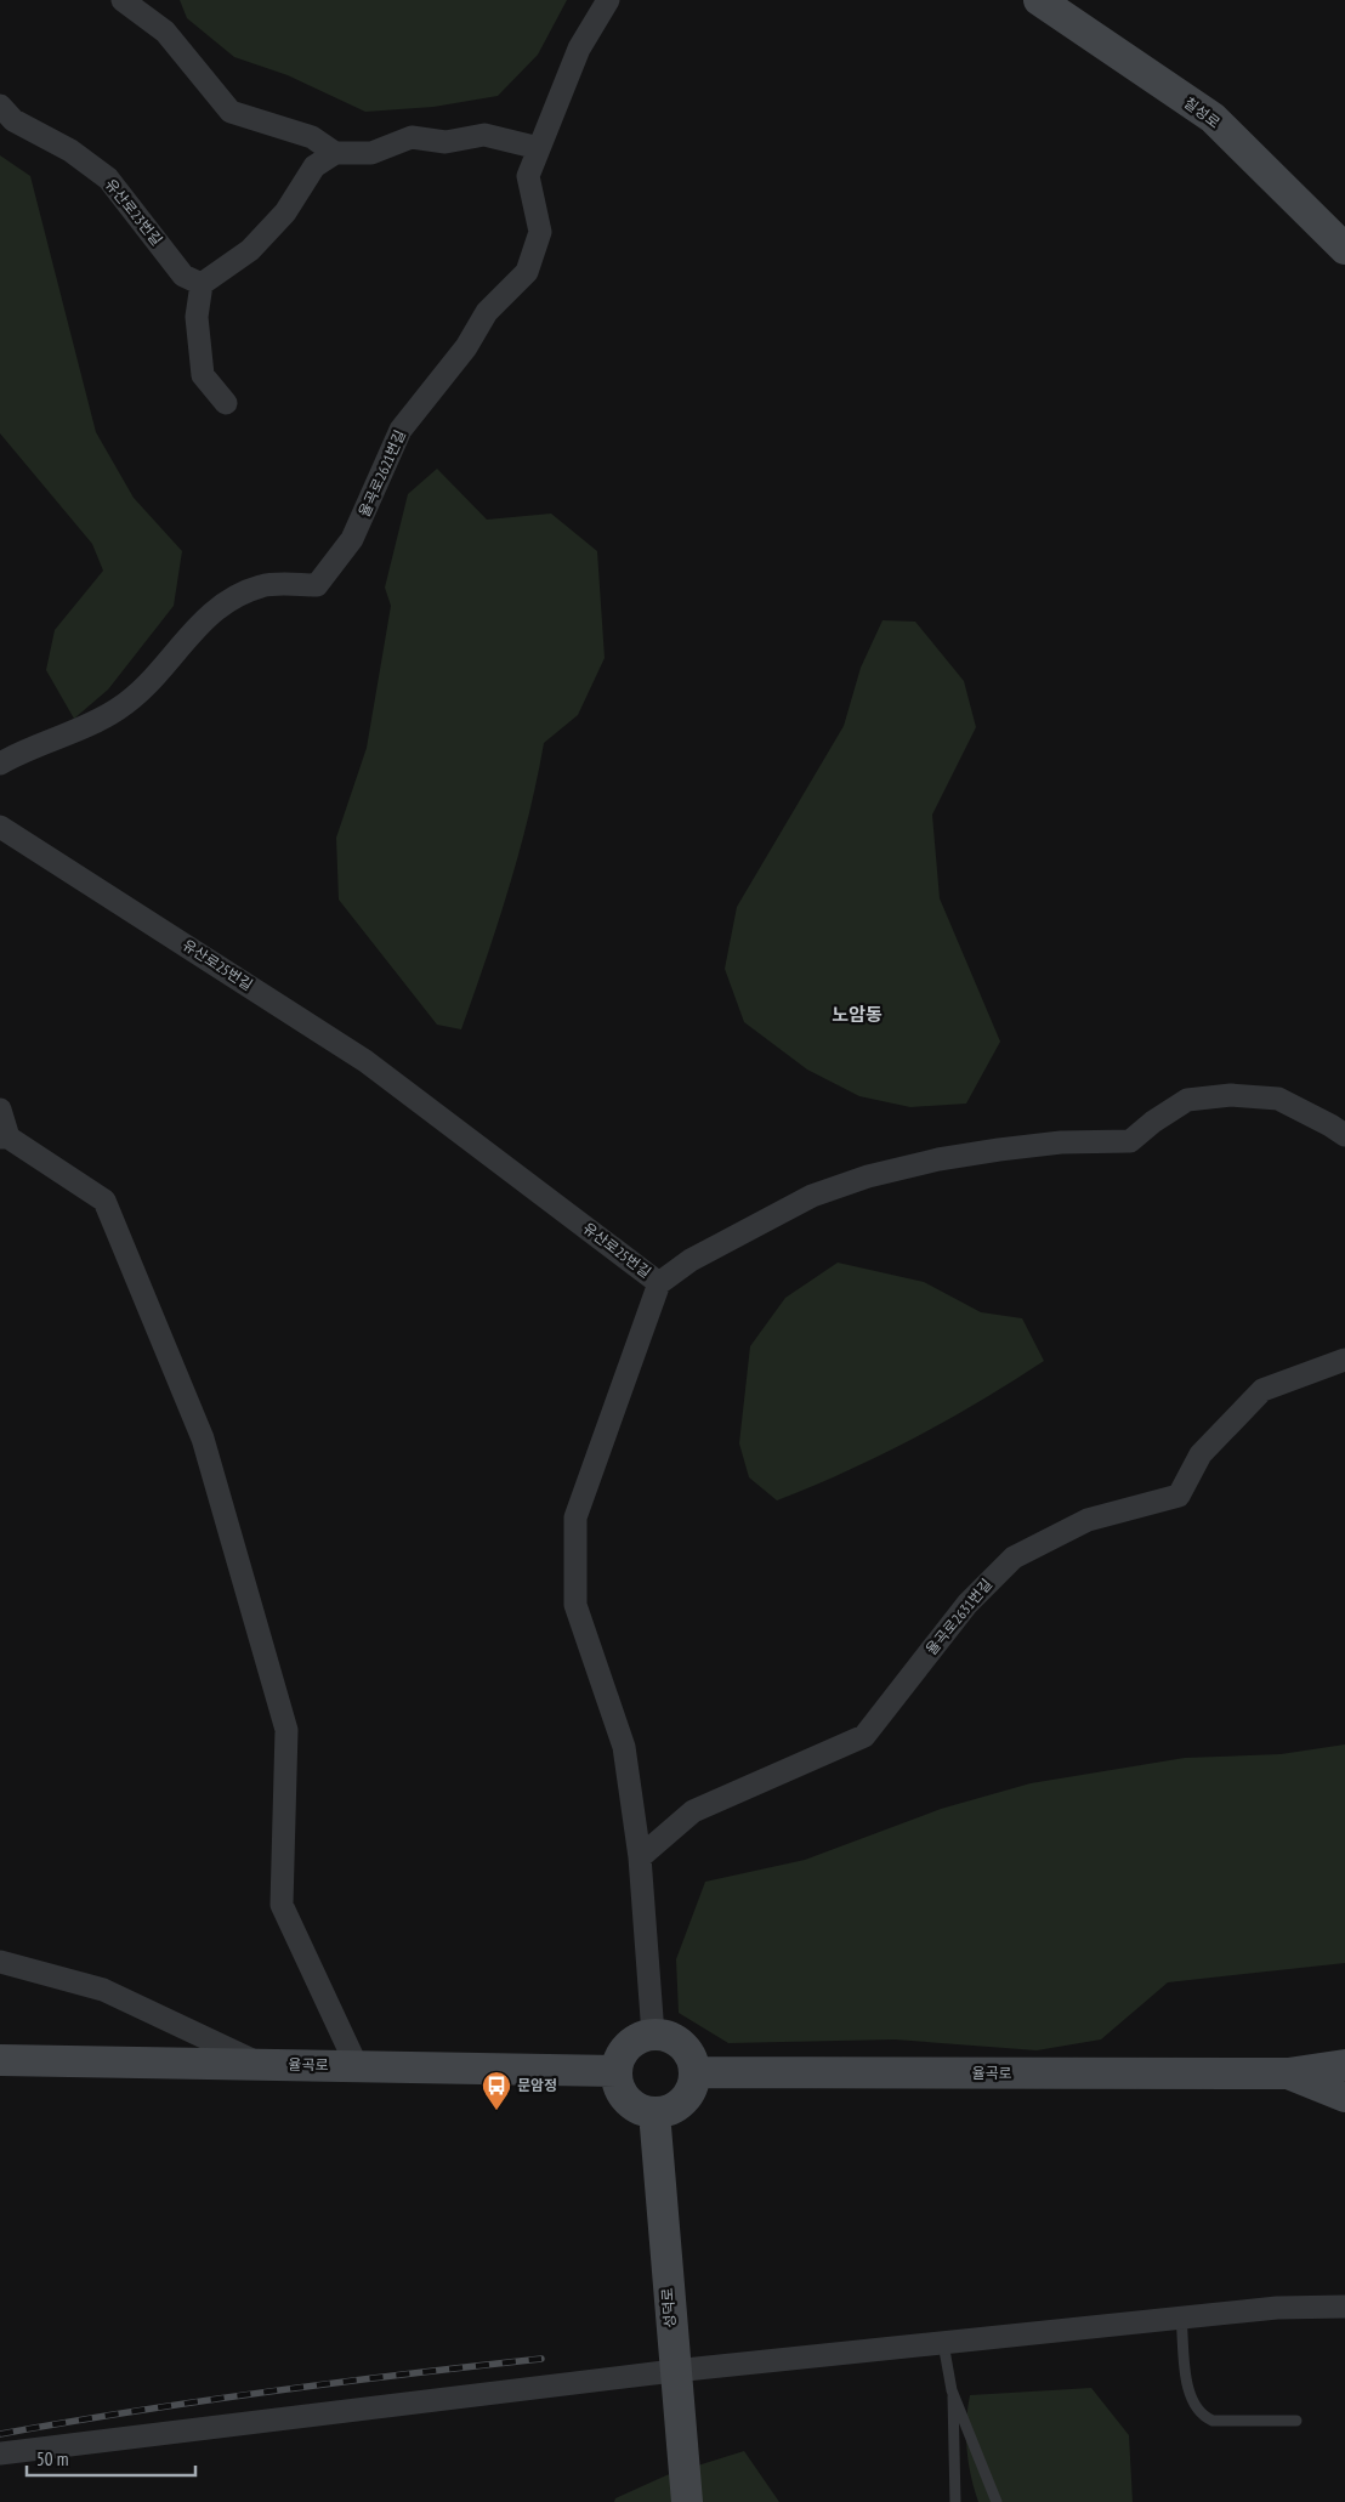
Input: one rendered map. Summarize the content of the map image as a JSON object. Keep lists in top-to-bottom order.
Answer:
{
  "streets": {
    "street": [
      "칠성로",
      "유산로23번길",
      "율곡로2621번길",
      "유산로25번길",
      "율곡로2631번길",
      "율곡로",
      "성덕로"
    ]
  },
  "crossings": [
    ["율곡로", "성덕로"]
  ],
  "districts": ["노암동"],
  "places": {
    "bus stop": ["문암정"]
  },
  "scale_bar": "50 m"
}
